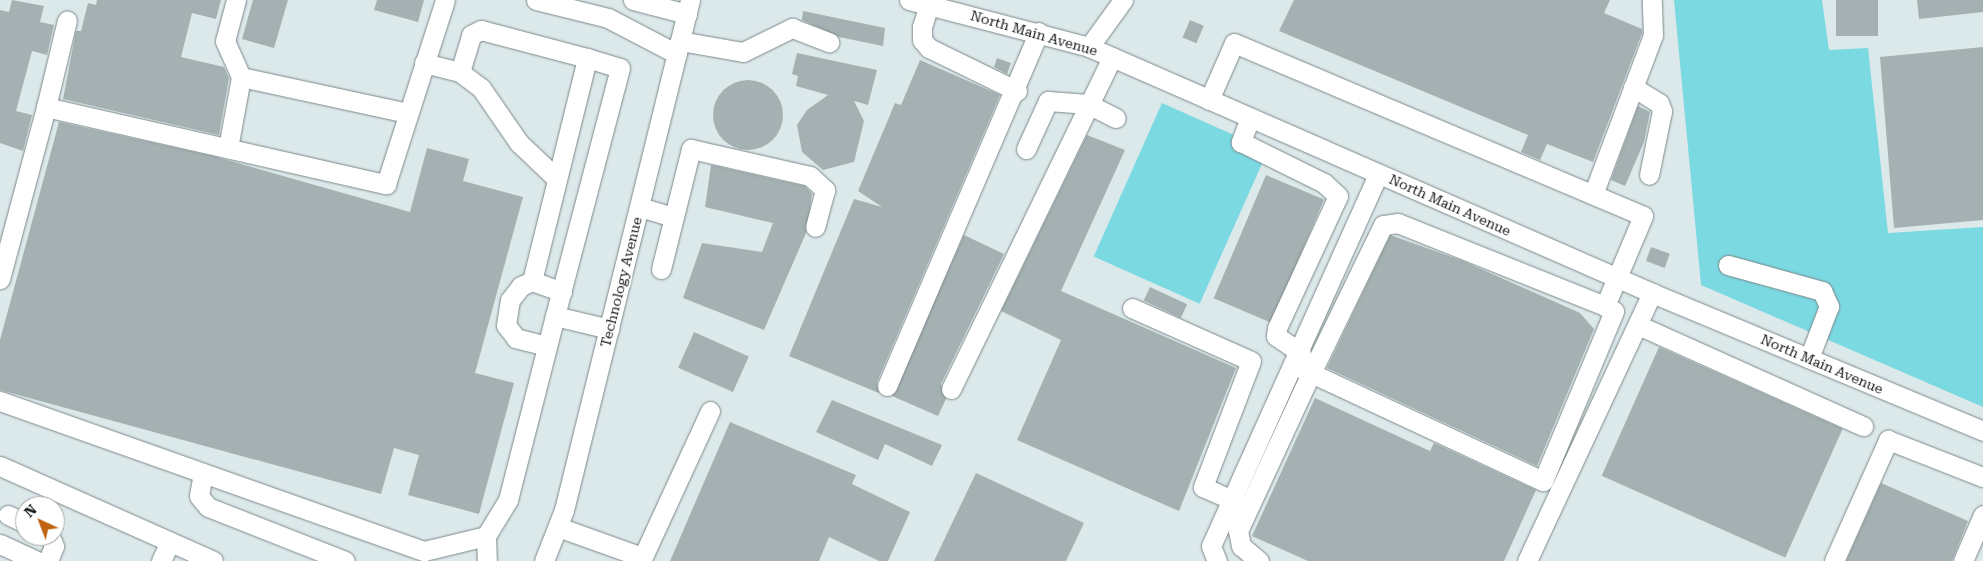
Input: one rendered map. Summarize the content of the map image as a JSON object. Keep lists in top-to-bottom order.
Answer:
{
  "streets": {
    "street": ["North Main Avenue", "Technology Avenue"]
  },
  "north": "top left"
}
